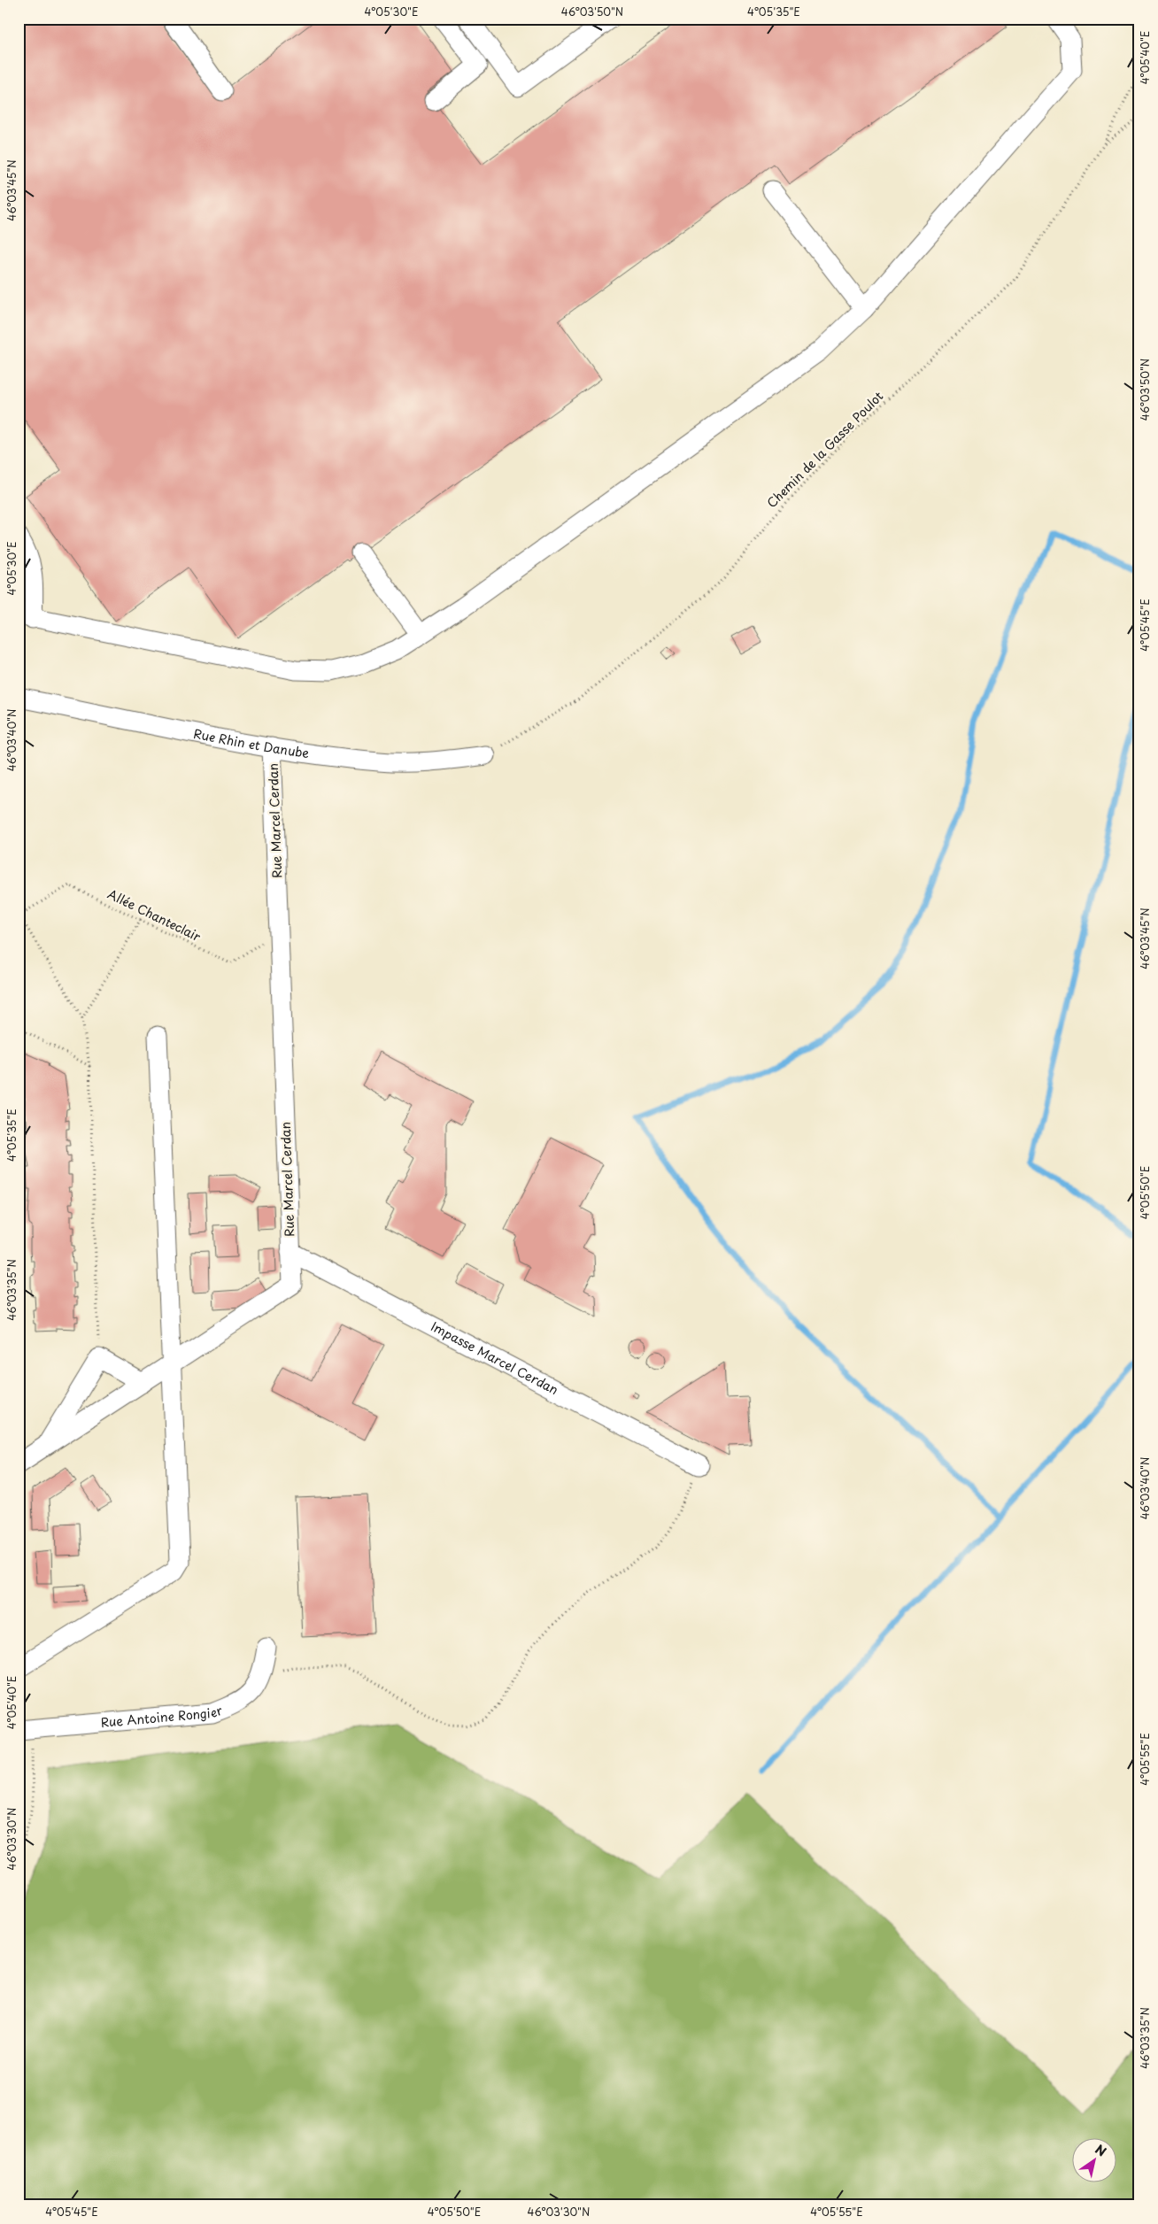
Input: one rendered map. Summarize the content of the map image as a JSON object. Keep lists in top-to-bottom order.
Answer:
{
  "streets": {
    "street": [
      "Rue Rhin et Danube",
      "Rue Marcel Cerdan",
      "Impasse Marcel Cerdan",
      "Rue Antoine Rongier"
    ],
    "path": ["Chemin de la Gasse Poulot", "Allée Chanteclair"]
  },
  "crossings": [
    ["Chemin de la Gasse Poulot", "Rue Rhin et Danube"],
    ["Rue Rhin et Danube", "Rue Marcel Cerdan"],
    ["Rue Marcel Cerdan", "Allée Chanteclair"],
    ["Rue Marcel Cerdan", "Impasse Marcel Cerdan"]
  ],
  "north": "top right",
  "coordinates": [
    "4°05'30\"E",
    "46°03'50\"N",
    "4°05'35\"E",
    "4°05'40\"E",
    "46°03'45\"N",
    "4°05'45\"E",
    "46°03'40\"N",
    "4°05'50\"E",
    "46°03'35\"N",
    "4°05'55\"E",
    "46°03'30\"N"
  ]
}
